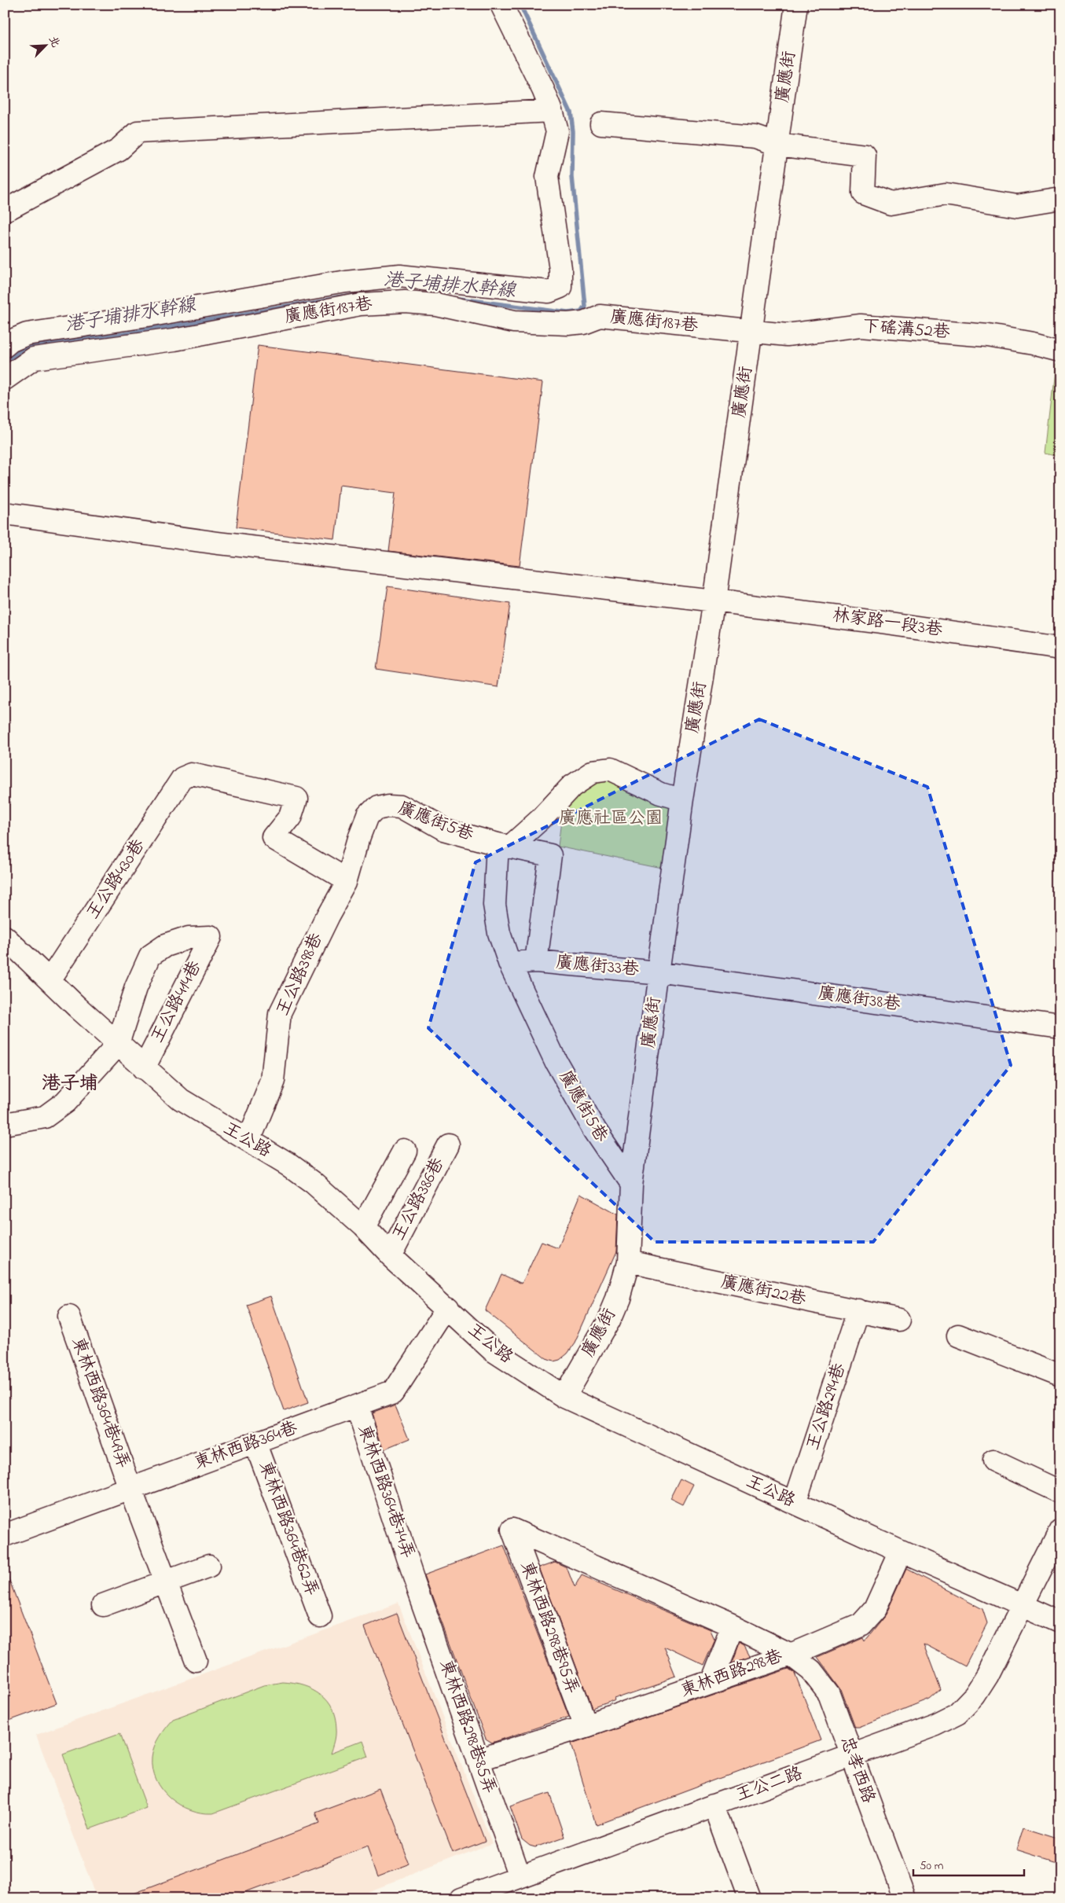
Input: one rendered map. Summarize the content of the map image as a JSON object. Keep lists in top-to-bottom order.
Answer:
{
  "streets": {
    "street": [
      "廣應街",
      "廣應街187巷",
      "下磘溝52巷",
      "林家路一段3巷",
      "廣應街5巷",
      "王公路430巷",
      "廣應街33巷",
      "王公路398巷",
      "廣應街38巷",
      "王公路414巷",
      "王公路",
      "王公路386巷",
      "廣應街22巷",
      "東林西路364巷49弄",
      "王公路294巷",
      "東林西路364巷",
      "東林西路364巷74弄",
      "東林西路364巷62弄",
      "東林西路298巷95弄",
      "東林西路298巷",
      "東林西路298巷85弄",
      "忠孝西路",
      "王公二路"
    ]
  },
  "crossings": [
    ["廣應街", "廣應街187巷"],
    ["廣應街", "下磘溝52巷"],
    ["廣應街", "林家路一段3巷"],
    ["廣應街", "廣應街5巷"],
    ["廣應街", "廣應街33巷"],
    ["廣應街", "廣應街38巷"],
    ["廣應街", "王公路"],
    ["廣應街", "廣應街22巷"],
    ["廣應街187巷", "下磘溝52巷"],
    ["廣應街5巷", "王公路430巷"],
    ["廣應街5巷", "廣應街33巷"],
    ["廣應街5巷", "王公路398巷"],
    ["王公路430巷", "王公路398巷"],
    ["王公路430巷", "王公路"],
    ["廣應街33巷", "廣應街38巷"],
    ["王公路398巷", "王公路"],
    ["王公路414巷", "王公路"],
    ["王公路", "王公路386巷"],
    ["王公路", "王公路294巷"],
    ["王公路", "東林西路364巷"],
    ["王公路", "王公二路"],
    ["廣應街22巷", "王公路294巷"],
    ["東林西路364巷49弄", "東林西路364巷"],
    ["東林西路364巷", "東林西路364巷74弄"],
    ["東林西路364巷", "東林西路364巷62弄"],
    ["東林西路364巷74弄", "東林西路298巷85弄"],
    ["東林西路298巷95弄", "東林西路298巷"],
    ["東林西路298巷", "東林西路298巷85弄"],
    ["東林西路298巷", "忠孝西路"],
    ["東林西路298巷85弄", "王公二路"],
    ["忠孝西路", "王公二路"]
  ],
  "districts": ["港子埔"],
  "water": ["港子埔排水幹線"],
  "parks": ["廣應社區公園"],
  "scale_bar": "50 m",
  "north": "top right"
}
